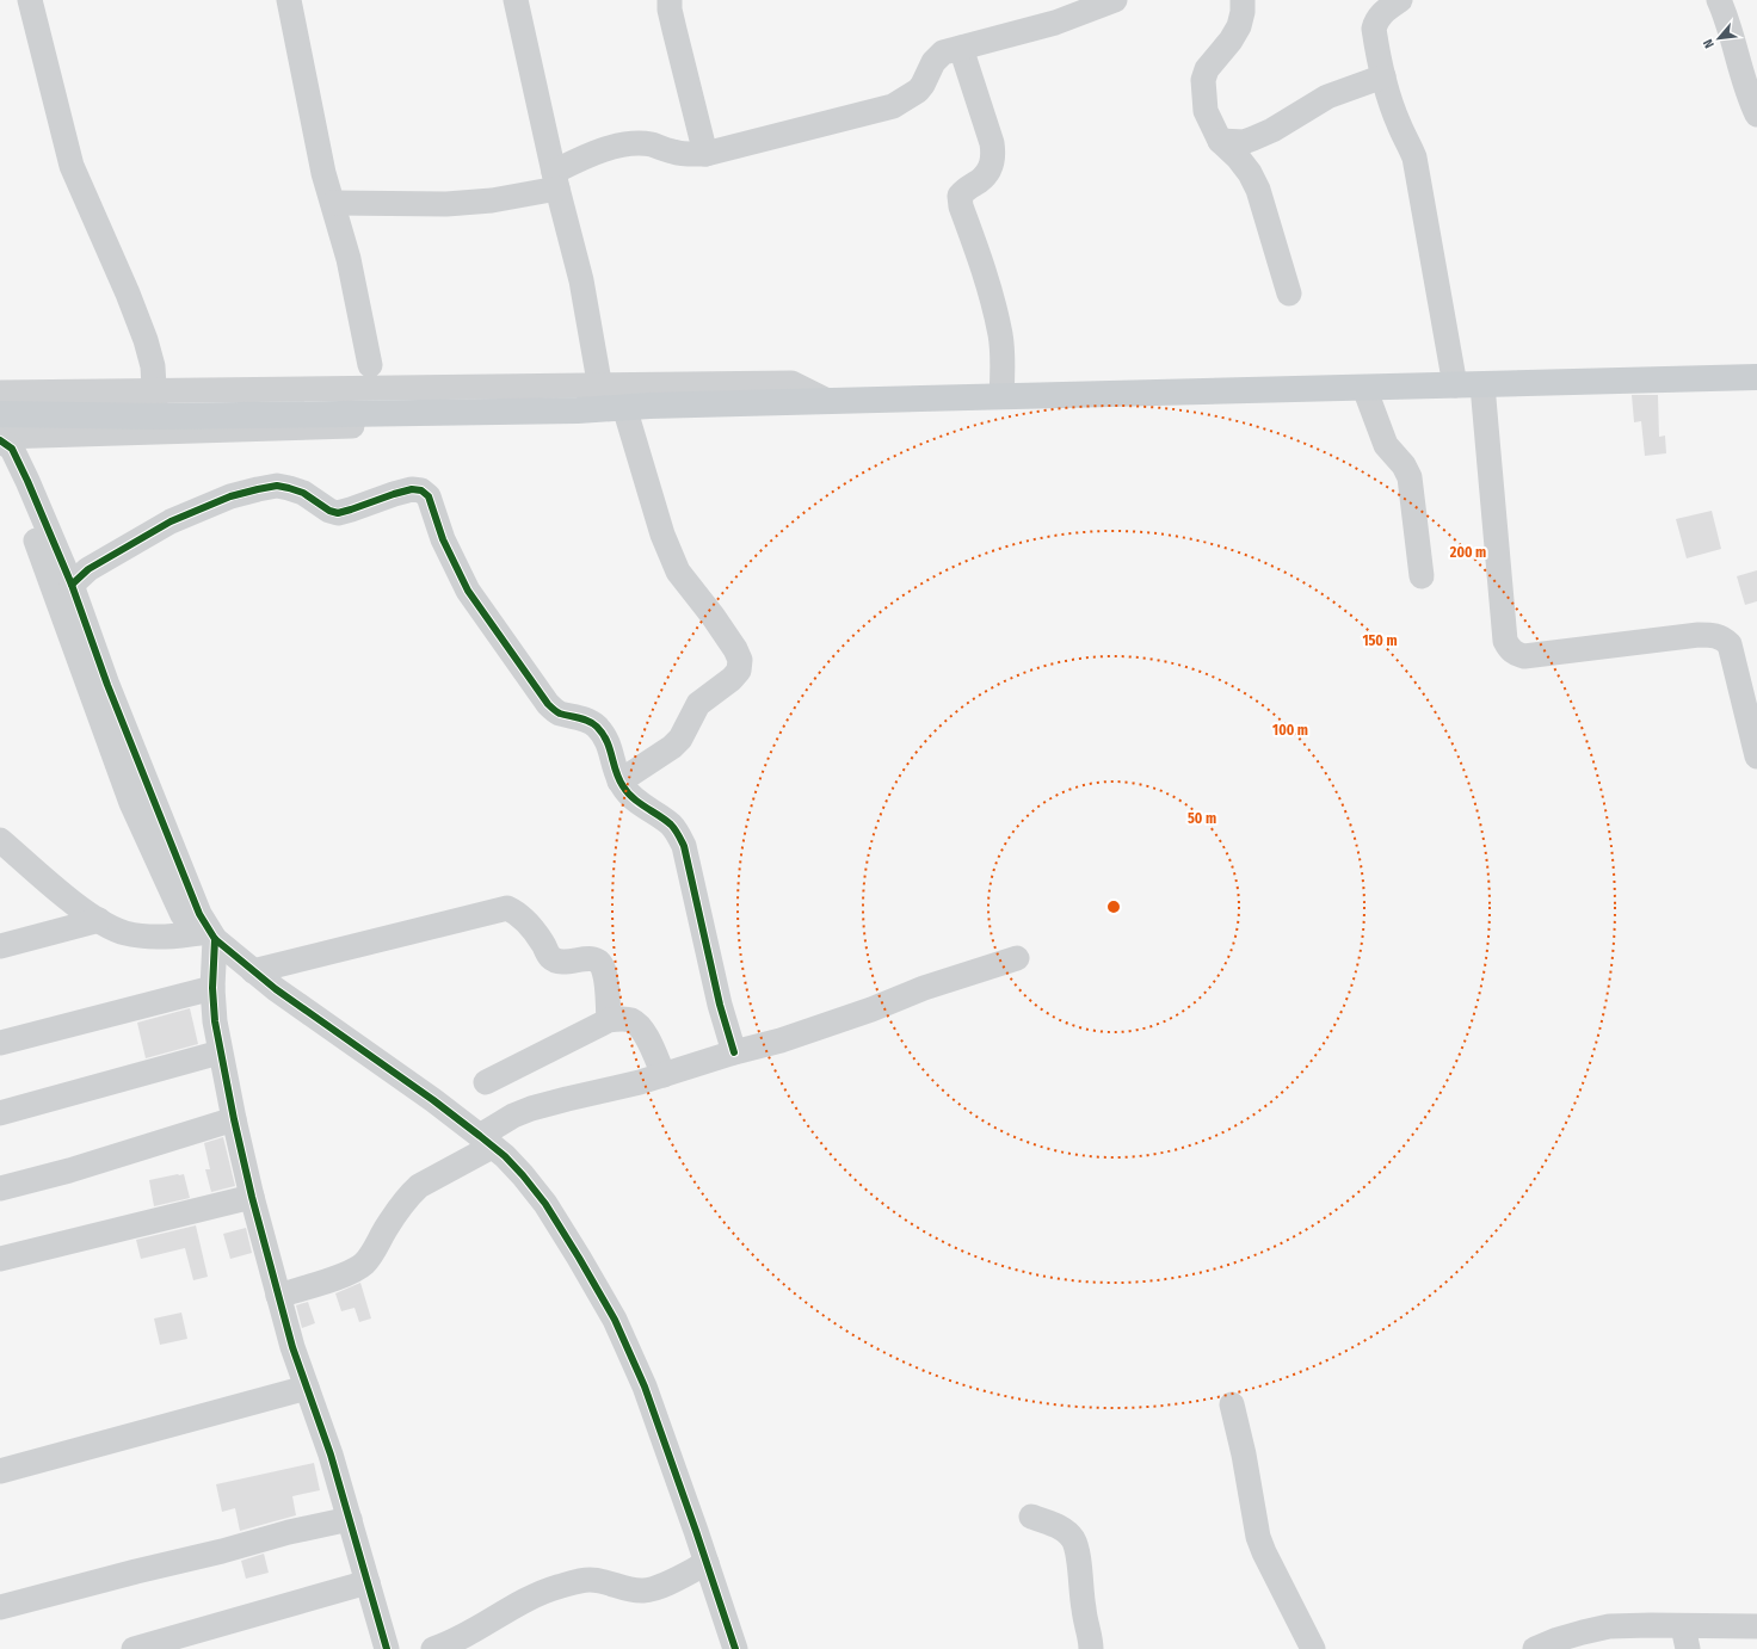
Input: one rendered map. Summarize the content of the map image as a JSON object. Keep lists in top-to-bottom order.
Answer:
{
  "north": "bottom left",
  "rings": [
    "200 m",
    "150 m",
    "100 m",
    "50 m"
  ]
}
